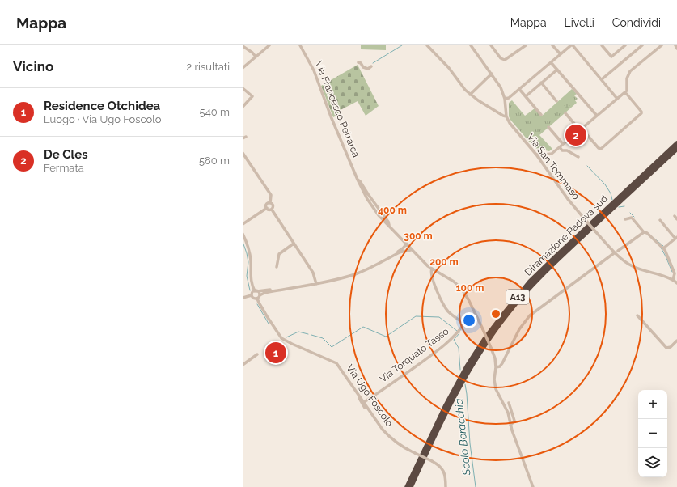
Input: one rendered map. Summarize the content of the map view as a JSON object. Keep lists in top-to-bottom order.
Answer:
{
  "streets": {
    "highway": ["Diramazione Padova sud", "A13"],
    "street": [
      "Via Francesco Petrarca",
      "Via San Tommaso",
      "Via Torquato Tasso",
      "Via Ugo Foscolo"
    ]
  },
  "crossings": [
    ["Via Francesco Petrarca", "Via Torquato Tasso"],
    ["Via Torquato Tasso", "Via Ugo Foscolo"]
  ],
  "water": ["Scolo Boracchia"],
  "page": {
    "header": "Mappa",
    "nav": ["Mappa", "Livelli", "Condividi"],
    "heading": ["Vicino", "2 risultati"],
    "list": [
      {
        "mark": "1",
        "name": "Residence Otchidea",
        "note": "Luogo · Via Ugo Foscolo",
        "value": "540 m"
      },
      {
        "mark": "2",
        "name": "De Cles",
        "note": "Fermata",
        "value": "580 m"
      }
    ],
    "pins": ["2", "1"],
    "map_buttons": ["+", "−"]
  },
  "rings": [
    "400 m",
    "300 m",
    "200 m",
    "100 m"
  ]
}
